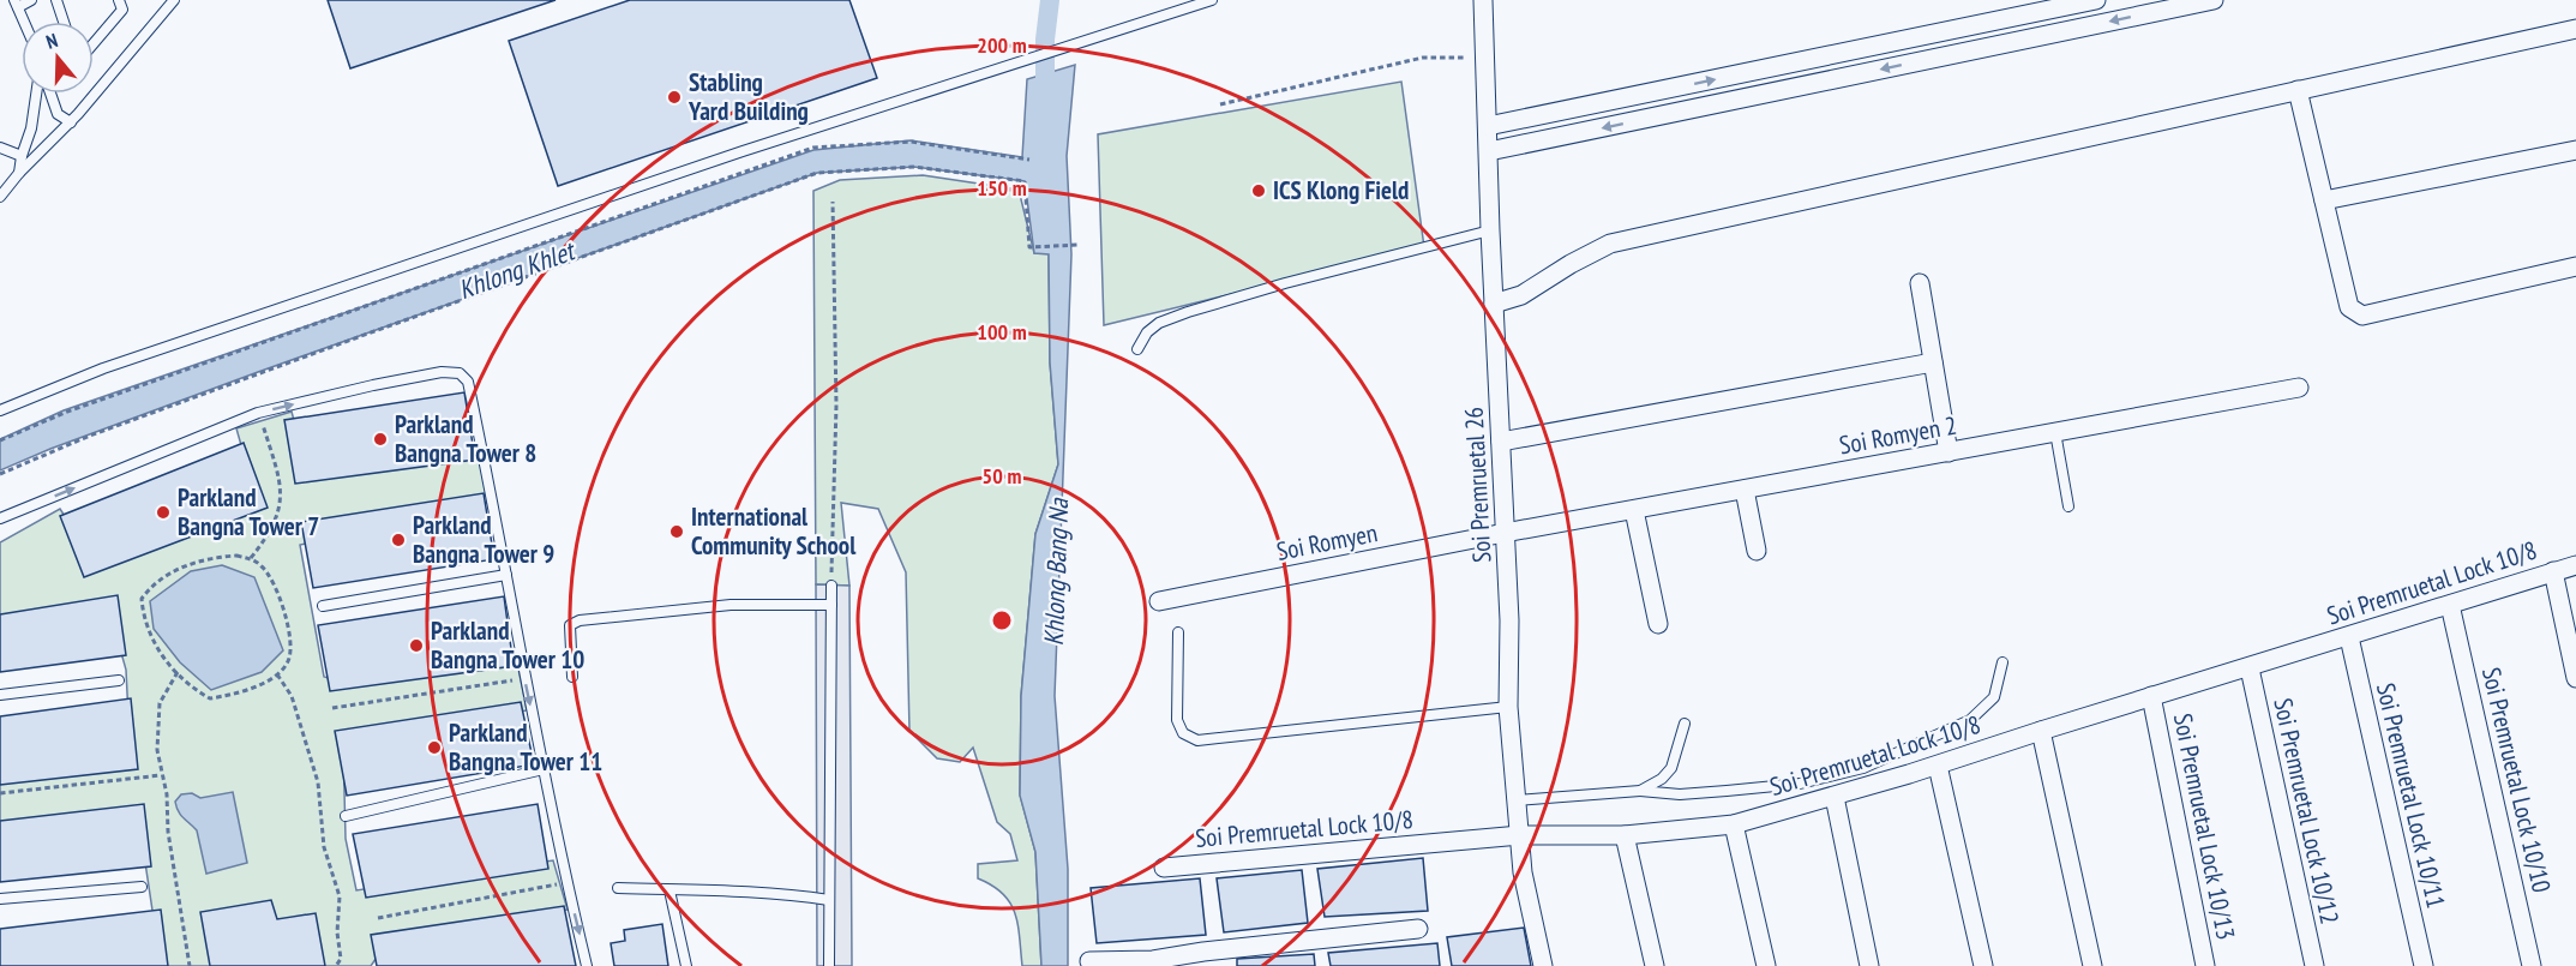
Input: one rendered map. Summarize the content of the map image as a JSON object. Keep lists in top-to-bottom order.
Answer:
{
  "streets": {
    "street": [
      "Soi Romyen 2",
      "Soi Premruetal 26",
      "Soi Romyen",
      "Soi Premruetal Lock 10/8",
      "Soi Premruetal Lock 10/10",
      "Soi Premruetal Lock 10/11",
      "Soi Premruetal Lock 10/12",
      "Soi Premruetal Lock 10/13"
    ]
  },
  "crossings": [
    ["Soi Romyen 2", "Soi Premruetal 26"],
    ["Soi Romyen 2", "Soi Romyen"],
    ["Soi Premruetal 26", "Soi Romyen"],
    ["Soi Premruetal 26", "Soi Premruetal Lock 10/8"],
    ["Soi Premruetal Lock 10/8", "Soi Premruetal Lock 10/10"],
    ["Soi Premruetal Lock 10/8", "Soi Premruetal Lock 10/11"],
    ["Soi Premruetal Lock 10/8", "Soi Premruetal Lock 10/12"],
    ["Soi Premruetal Lock 10/8", "Soi Premruetal Lock 10/13"]
  ],
  "water": ["Khlong Khlet", "Khlong Bang Na"],
  "places": [
    "Stabling Yard Building",
    "ICS Klong Field",
    "Parkland Bangna Tower 8",
    "Parkland Bangna Tower 7",
    "International Community School",
    "Parkland Bangna Tower 9",
    "Parkland Bangna Tower 10",
    "Parkland Bangna Tower 11"
  ],
  "north": "top",
  "rings": [
    "200 m",
    "150 m",
    "100 m",
    "50 m"
  ]
}
